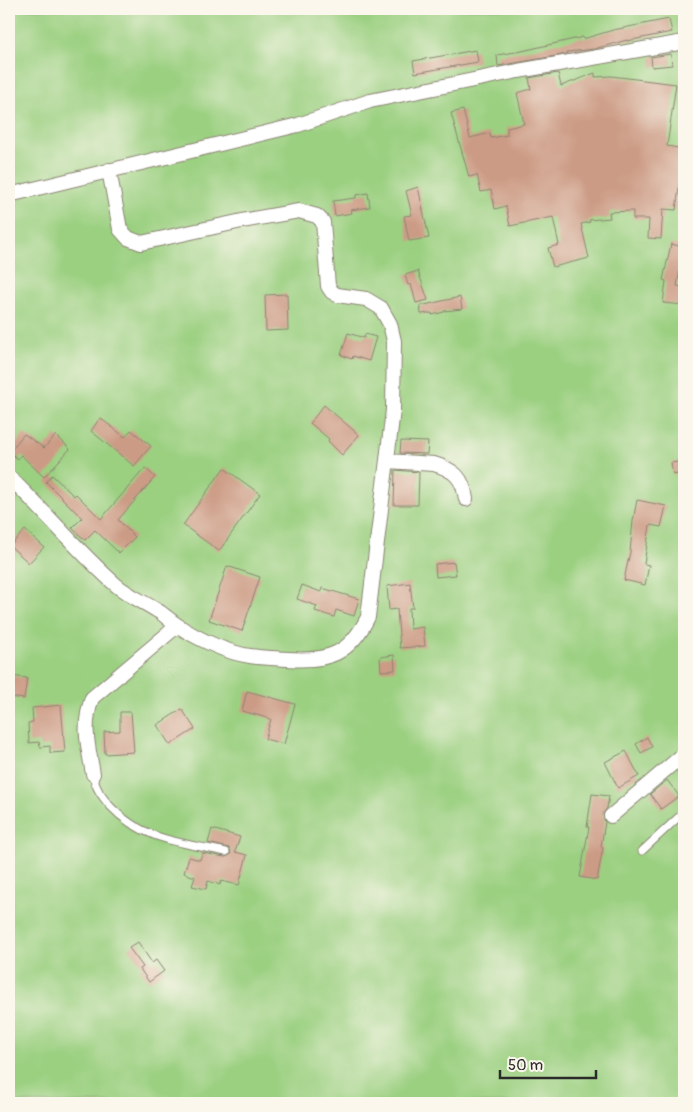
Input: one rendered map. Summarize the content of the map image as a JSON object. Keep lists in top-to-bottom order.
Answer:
{
  "scale_bar": "50 m"
}
